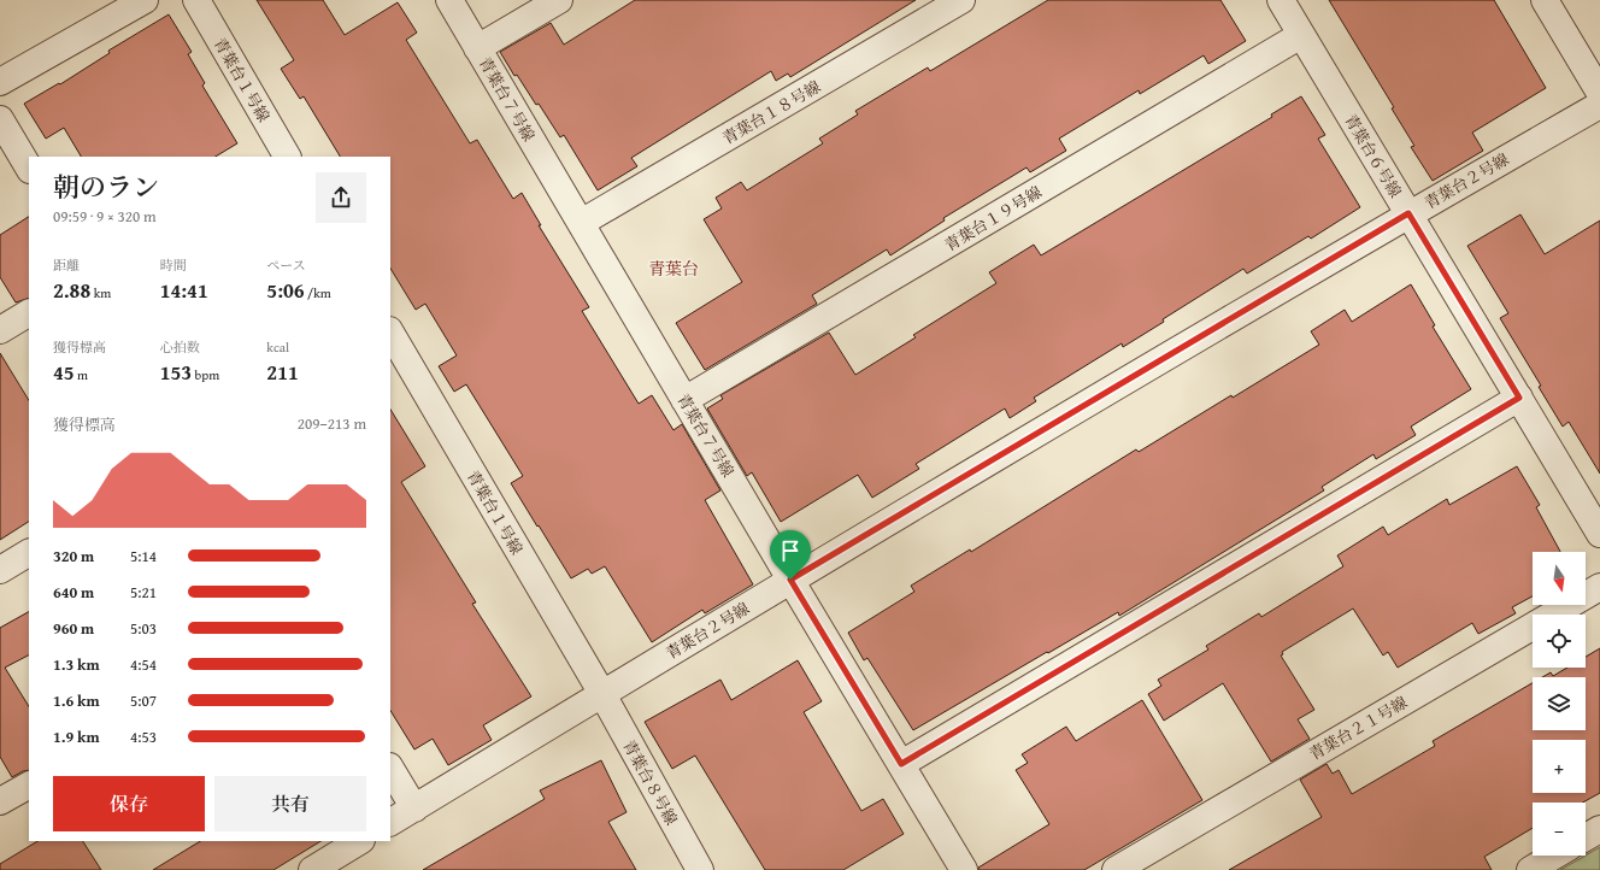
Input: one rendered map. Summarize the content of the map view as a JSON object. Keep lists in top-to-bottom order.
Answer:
{
  "streets": {
    "street": [
      "青葉台１号線",
      "青葉台７号線",
      "青葉台１８号線",
      "青葉台６号線",
      "青葉台２号線",
      "青葉台１９号線",
      "青葉台２１号線",
      "青葉台８号線"
    ]
  },
  "crossings": [
    ["青葉台１号線", "青葉台２号線"],
    ["青葉台１号線", "青葉台８号線"],
    ["青葉台７号線", "青葉台１８号線"],
    ["青葉台７号線", "青葉台２号線"],
    ["青葉台７号線", "青葉台１９号線"],
    ["青葉台６号線", "青葉台２号線"],
    ["青葉台６号線", "青葉台１９号線"],
    ["青葉台２号線", "青葉台８号線"]
  ],
  "districts": ["青葉台"],
  "north": "bottom",
  "page": {
    "heading": ["朝のラン", "09:59 · 9 × 320 m"],
    "stats": [
      ["距離", "2.88 km"],
      ["時間", "14:41"],
      ["ペース", "5:06 /km"],
      ["獲得標高", "45 m"],
      ["心拍数", "153 bpm"],
      ["kcal", "211"]
    ],
    "chart": ["獲得標高", "209–213 m"],
    "list": [
      {
        "name": "320 m",
        "note": "5:14"
      },
      {
        "name": "640 m",
        "note": "5:21"
      },
      {
        "name": "960 m",
        "note": "5:03"
      },
      {
        "name": "1.3 km",
        "note": "4:54"
      },
      {
        "name": "1.6 km",
        "note": "5:07"
      },
      {
        "name": "1.9 km",
        "note": "4:53"
      }
    ],
    "map_buttons": ["+", "−"],
    "buttons": ["保存", "共有"]
  }
}
